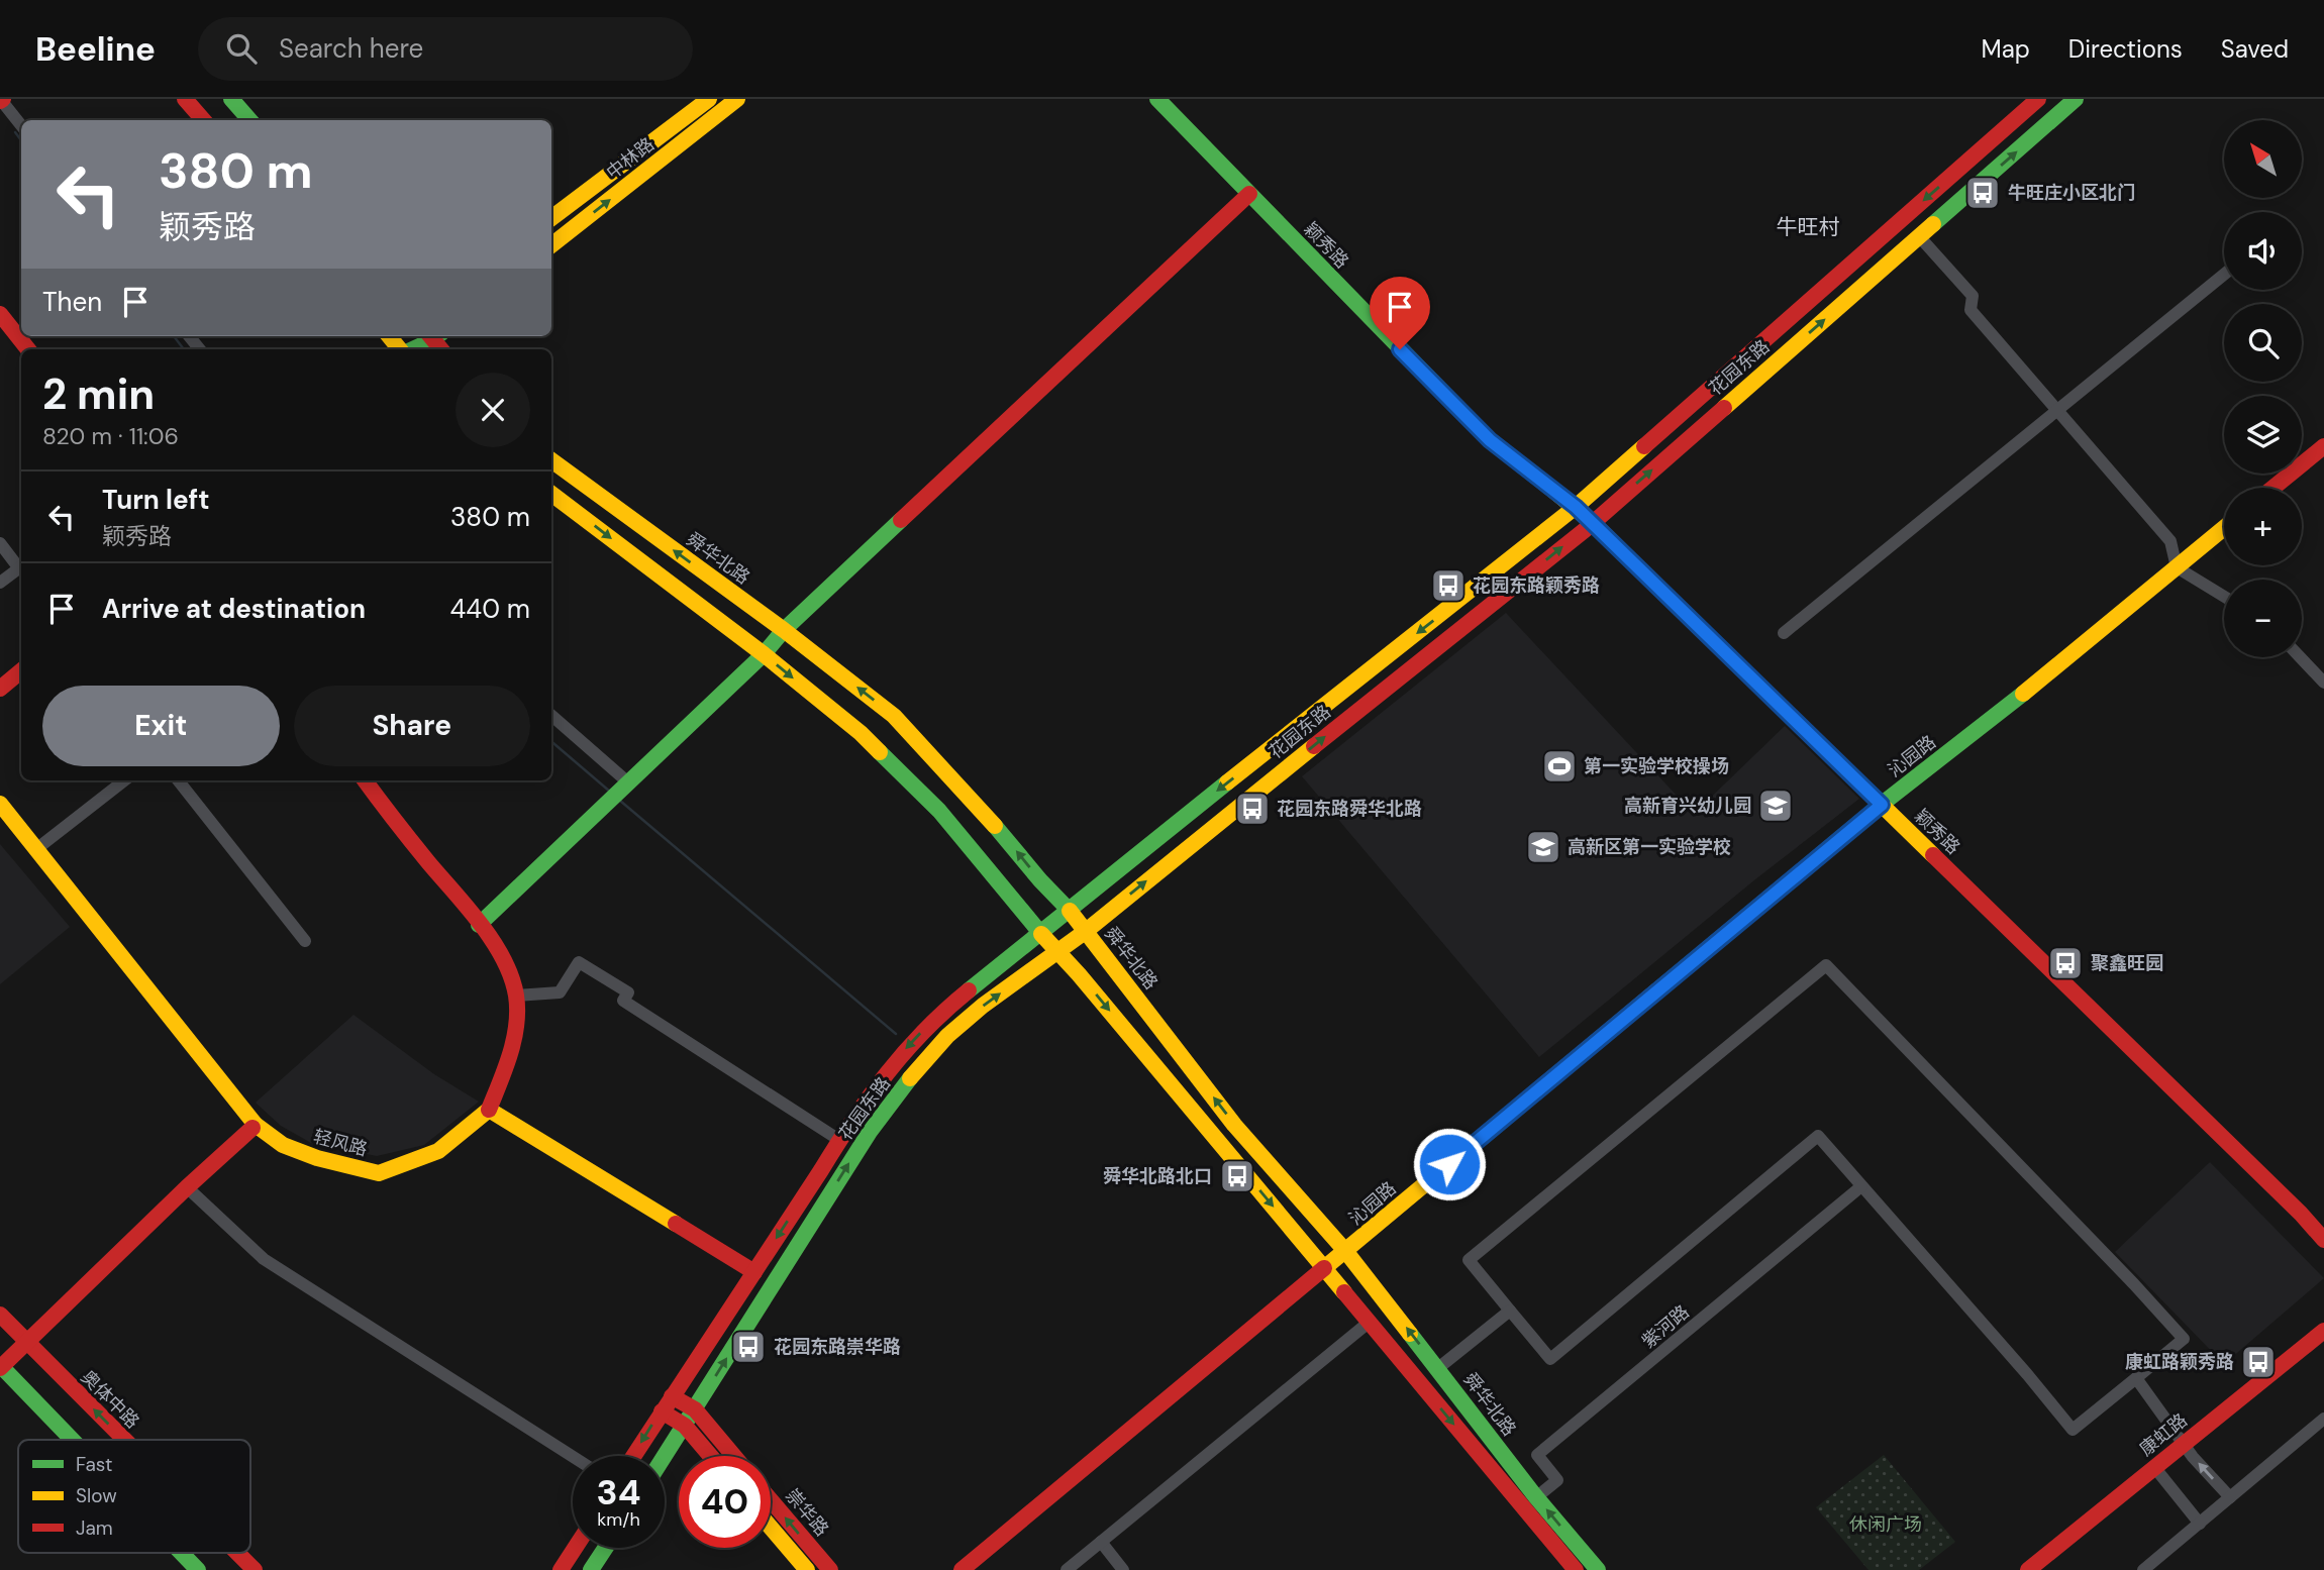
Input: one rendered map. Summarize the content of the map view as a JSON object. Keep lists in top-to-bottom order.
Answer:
{
  "streets": {
    "main road": [
      "中林路",
      "颖秀路",
      "花园东路",
      "舜华北路",
      "沁园路",
      "轻风路",
      "奥体中路",
      "康虹路",
      "崇华路"
    ],
    "street": ["紫河路"]
  },
  "crossings": [
    ["颖秀路", "花园东路"],
    ["颖秀路", "沁园路"],
    ["花园东路", "舜华北路"],
    ["舜华北路", "沁园路"],
    ["舜华北路", "紫河路"]
  ],
  "districts": ["牛旺村"],
  "parks": ["休闲广场"],
  "places": {
    "bus stop": [
      "牛旺庄小区北门",
      "花园东路颖秀路",
      "花园东路舜华北路",
      "聚鑫旺园",
      "舜华北路北口",
      "花园东路崇华路",
      "康虹路颖秀路"
    ],
    "sports": ["第一实验学校操场"],
    "school or university": ["高新育兴幼儿园", "高新区第一实验学校"]
  },
  "legend": ["Fast", "Slow", "Jam"],
  "north": "top left",
  "page": {
    "header": "Beeline",
    "search": "Search here",
    "nav": ["Map", "Directions", "Saved"],
    "map_buttons": ["+", "−"],
    "turn": ["380 m", "颖秀路"],
    "then": "Then",
    "heading": ["2 min", "820 m · 11:06"],
    "list": [
      {
        "name": "Turn left",
        "note": "颖秀路",
        "value": "380 m"
      },
      {
        "name": "Arrive at destination",
        "value": "440 m"
      }
    ],
    "buttons": ["Exit", "Share"],
    "speed": "34 km/h",
    "limit": "40"
  }
}
